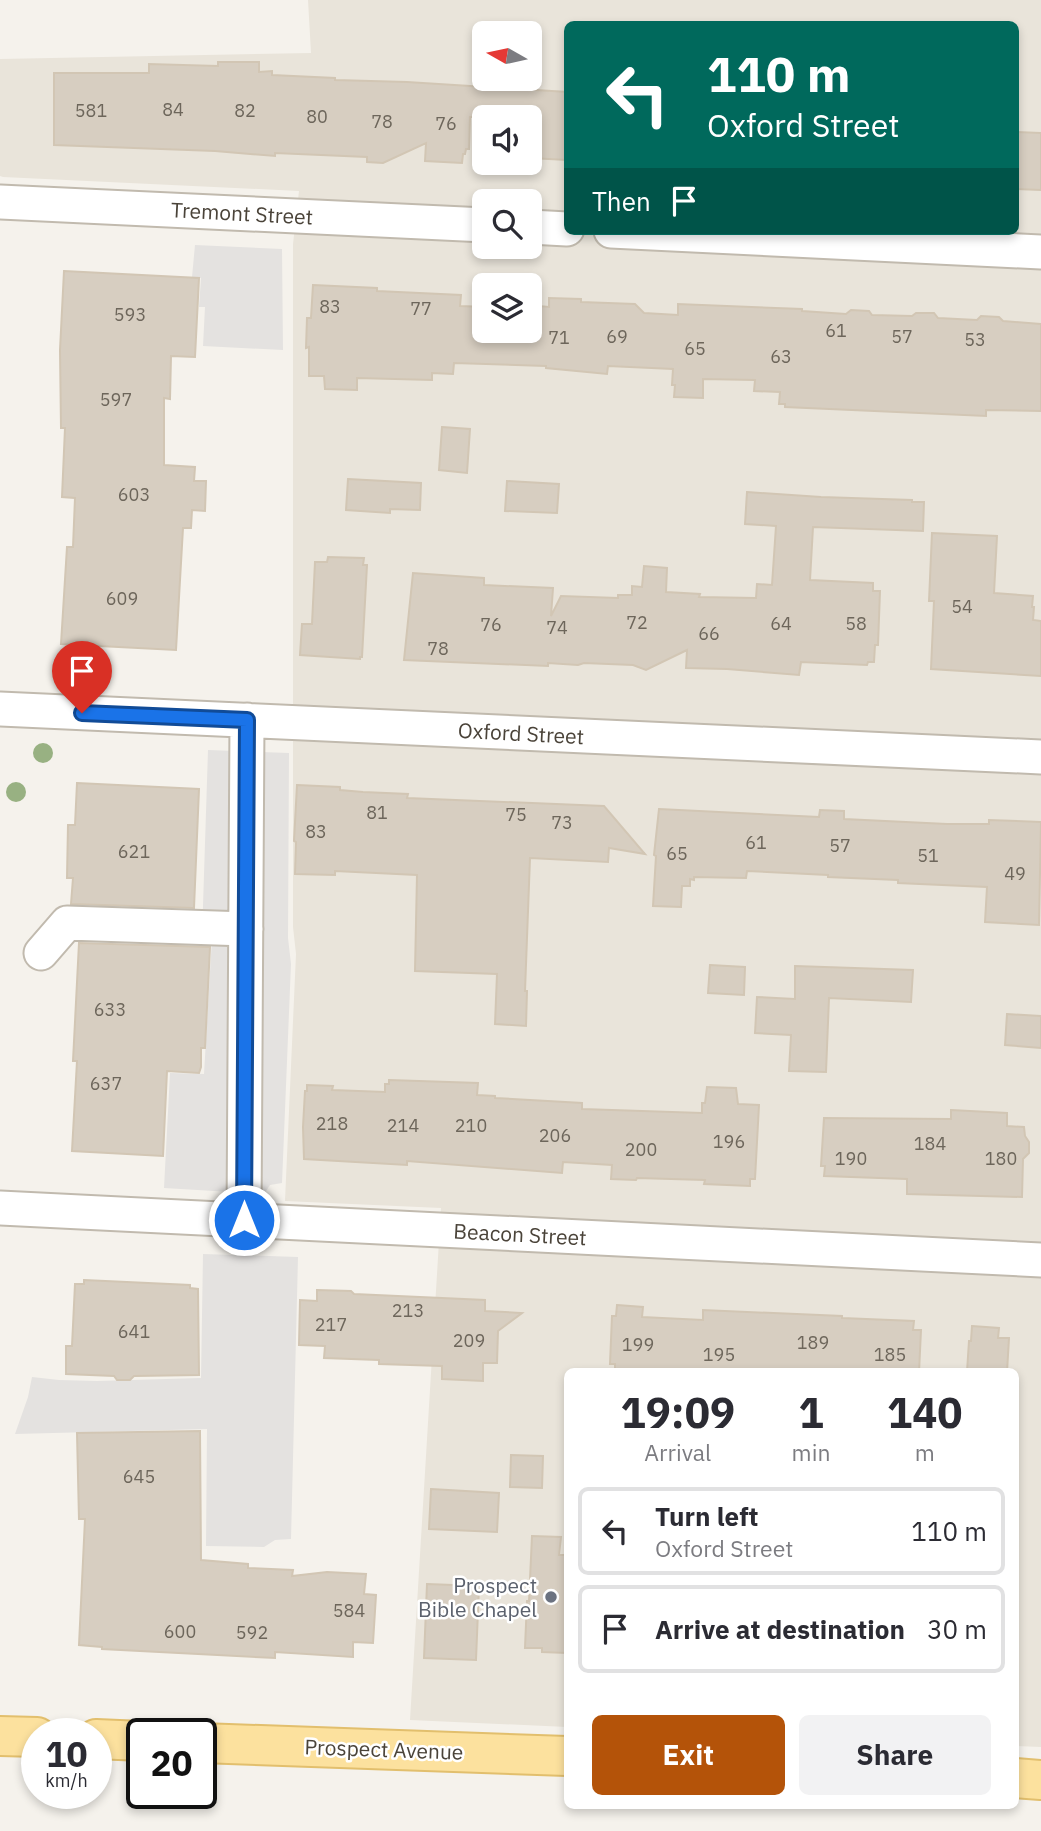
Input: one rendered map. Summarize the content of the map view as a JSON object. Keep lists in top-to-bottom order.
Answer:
{
  "streets": {
    "main road": ["Prospect Avenue"],
    "street": ["Tremont Street", "Oxford Street", "Beacon Street"]
  },
  "places": ["Prospect Bible Chapel"],
  "house_numbers": [
    "84",
    "581",
    "82",
    "80",
    "78",
    "76",
    "83",
    "77",
    "593",
    "61",
    "69",
    "57",
    "71",
    "53",
    "65",
    "63",
    "597",
    "603",
    "609",
    "54",
    "72",
    "64",
    "58",
    "76",
    "74",
    "66",
    "78",
    "81",
    "75",
    "73",
    "83",
    "61",
    "57",
    "621",
    "65",
    "51",
    "49",
    "633",
    "637",
    "218",
    "214",
    "210",
    "206",
    "196",
    "184",
    "200",
    "190",
    "180",
    "213",
    "217",
    "641",
    "209",
    "189",
    "199",
    "195",
    "185",
    "645",
    "584",
    "600",
    "592"
  ],
  "north": "left",
  "page": {
    "turn": ["110 m", "Oxford Street"],
    "then": "Then",
    "eta": [
      "19:09",
      "Arrival",
      "1",
      "min",
      "140",
      "m"
    ],
    "list": [
      {
        "name": "Turn left",
        "note": "Oxford Street",
        "value": "110 m"
      },
      {
        "name": "Arrive at destination",
        "value": "30 m"
      }
    ],
    "buttons": ["Exit", "Share"],
    "speed": "10 km/h",
    "limit": "20"
  }
}
